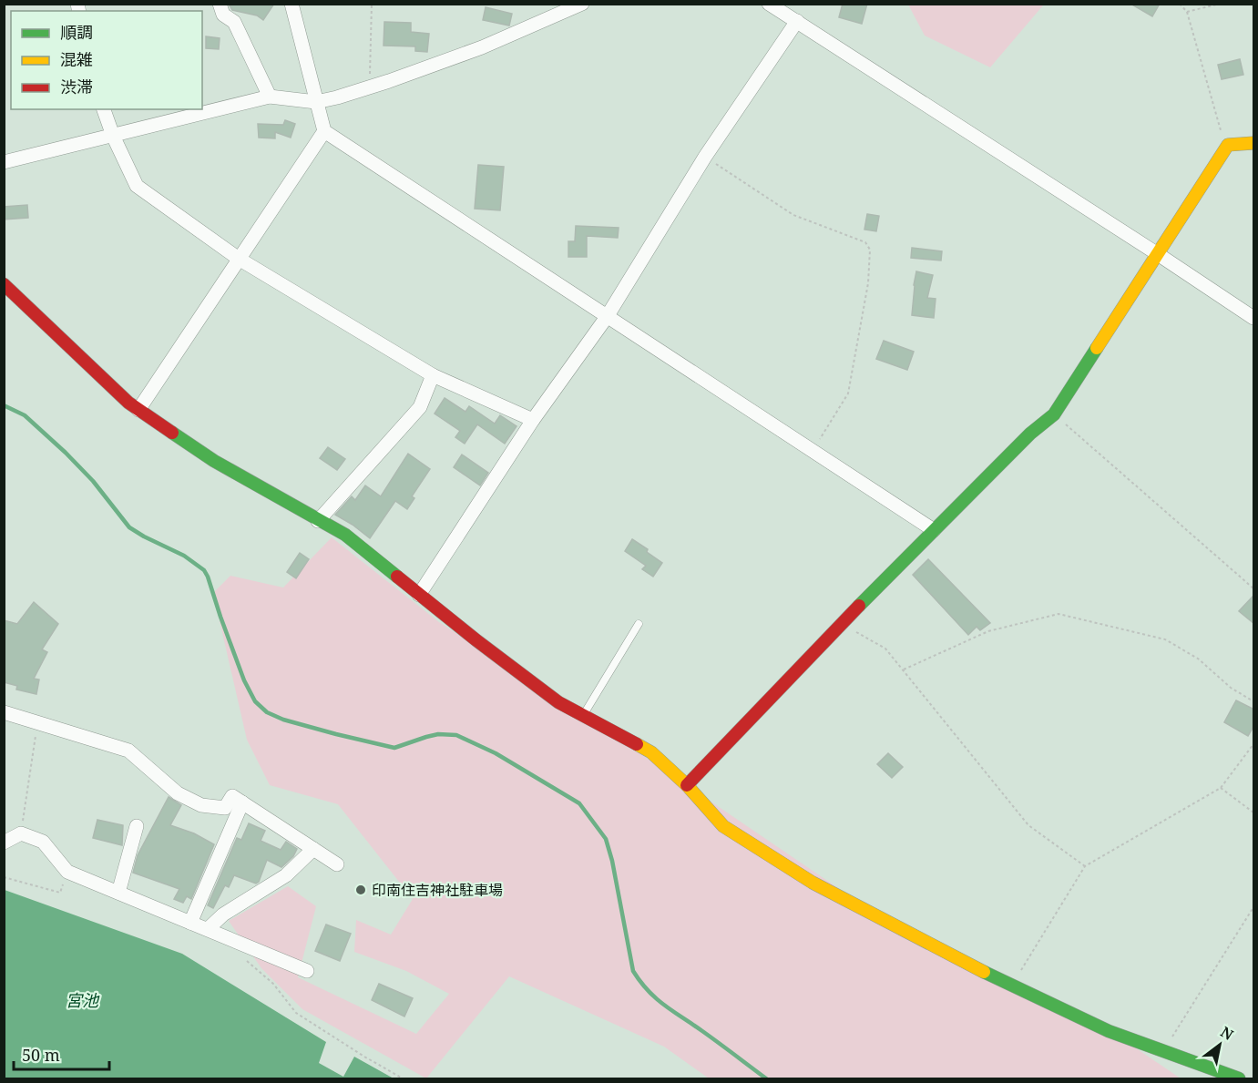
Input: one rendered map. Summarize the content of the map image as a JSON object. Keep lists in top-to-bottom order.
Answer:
{
  "water": ["宮池"],
  "places": ["印南住吉神社駐車場"],
  "legend": ["順調", "混雑", "渋滞"],
  "scale_bar": "50 m",
  "north": "top right"
}
